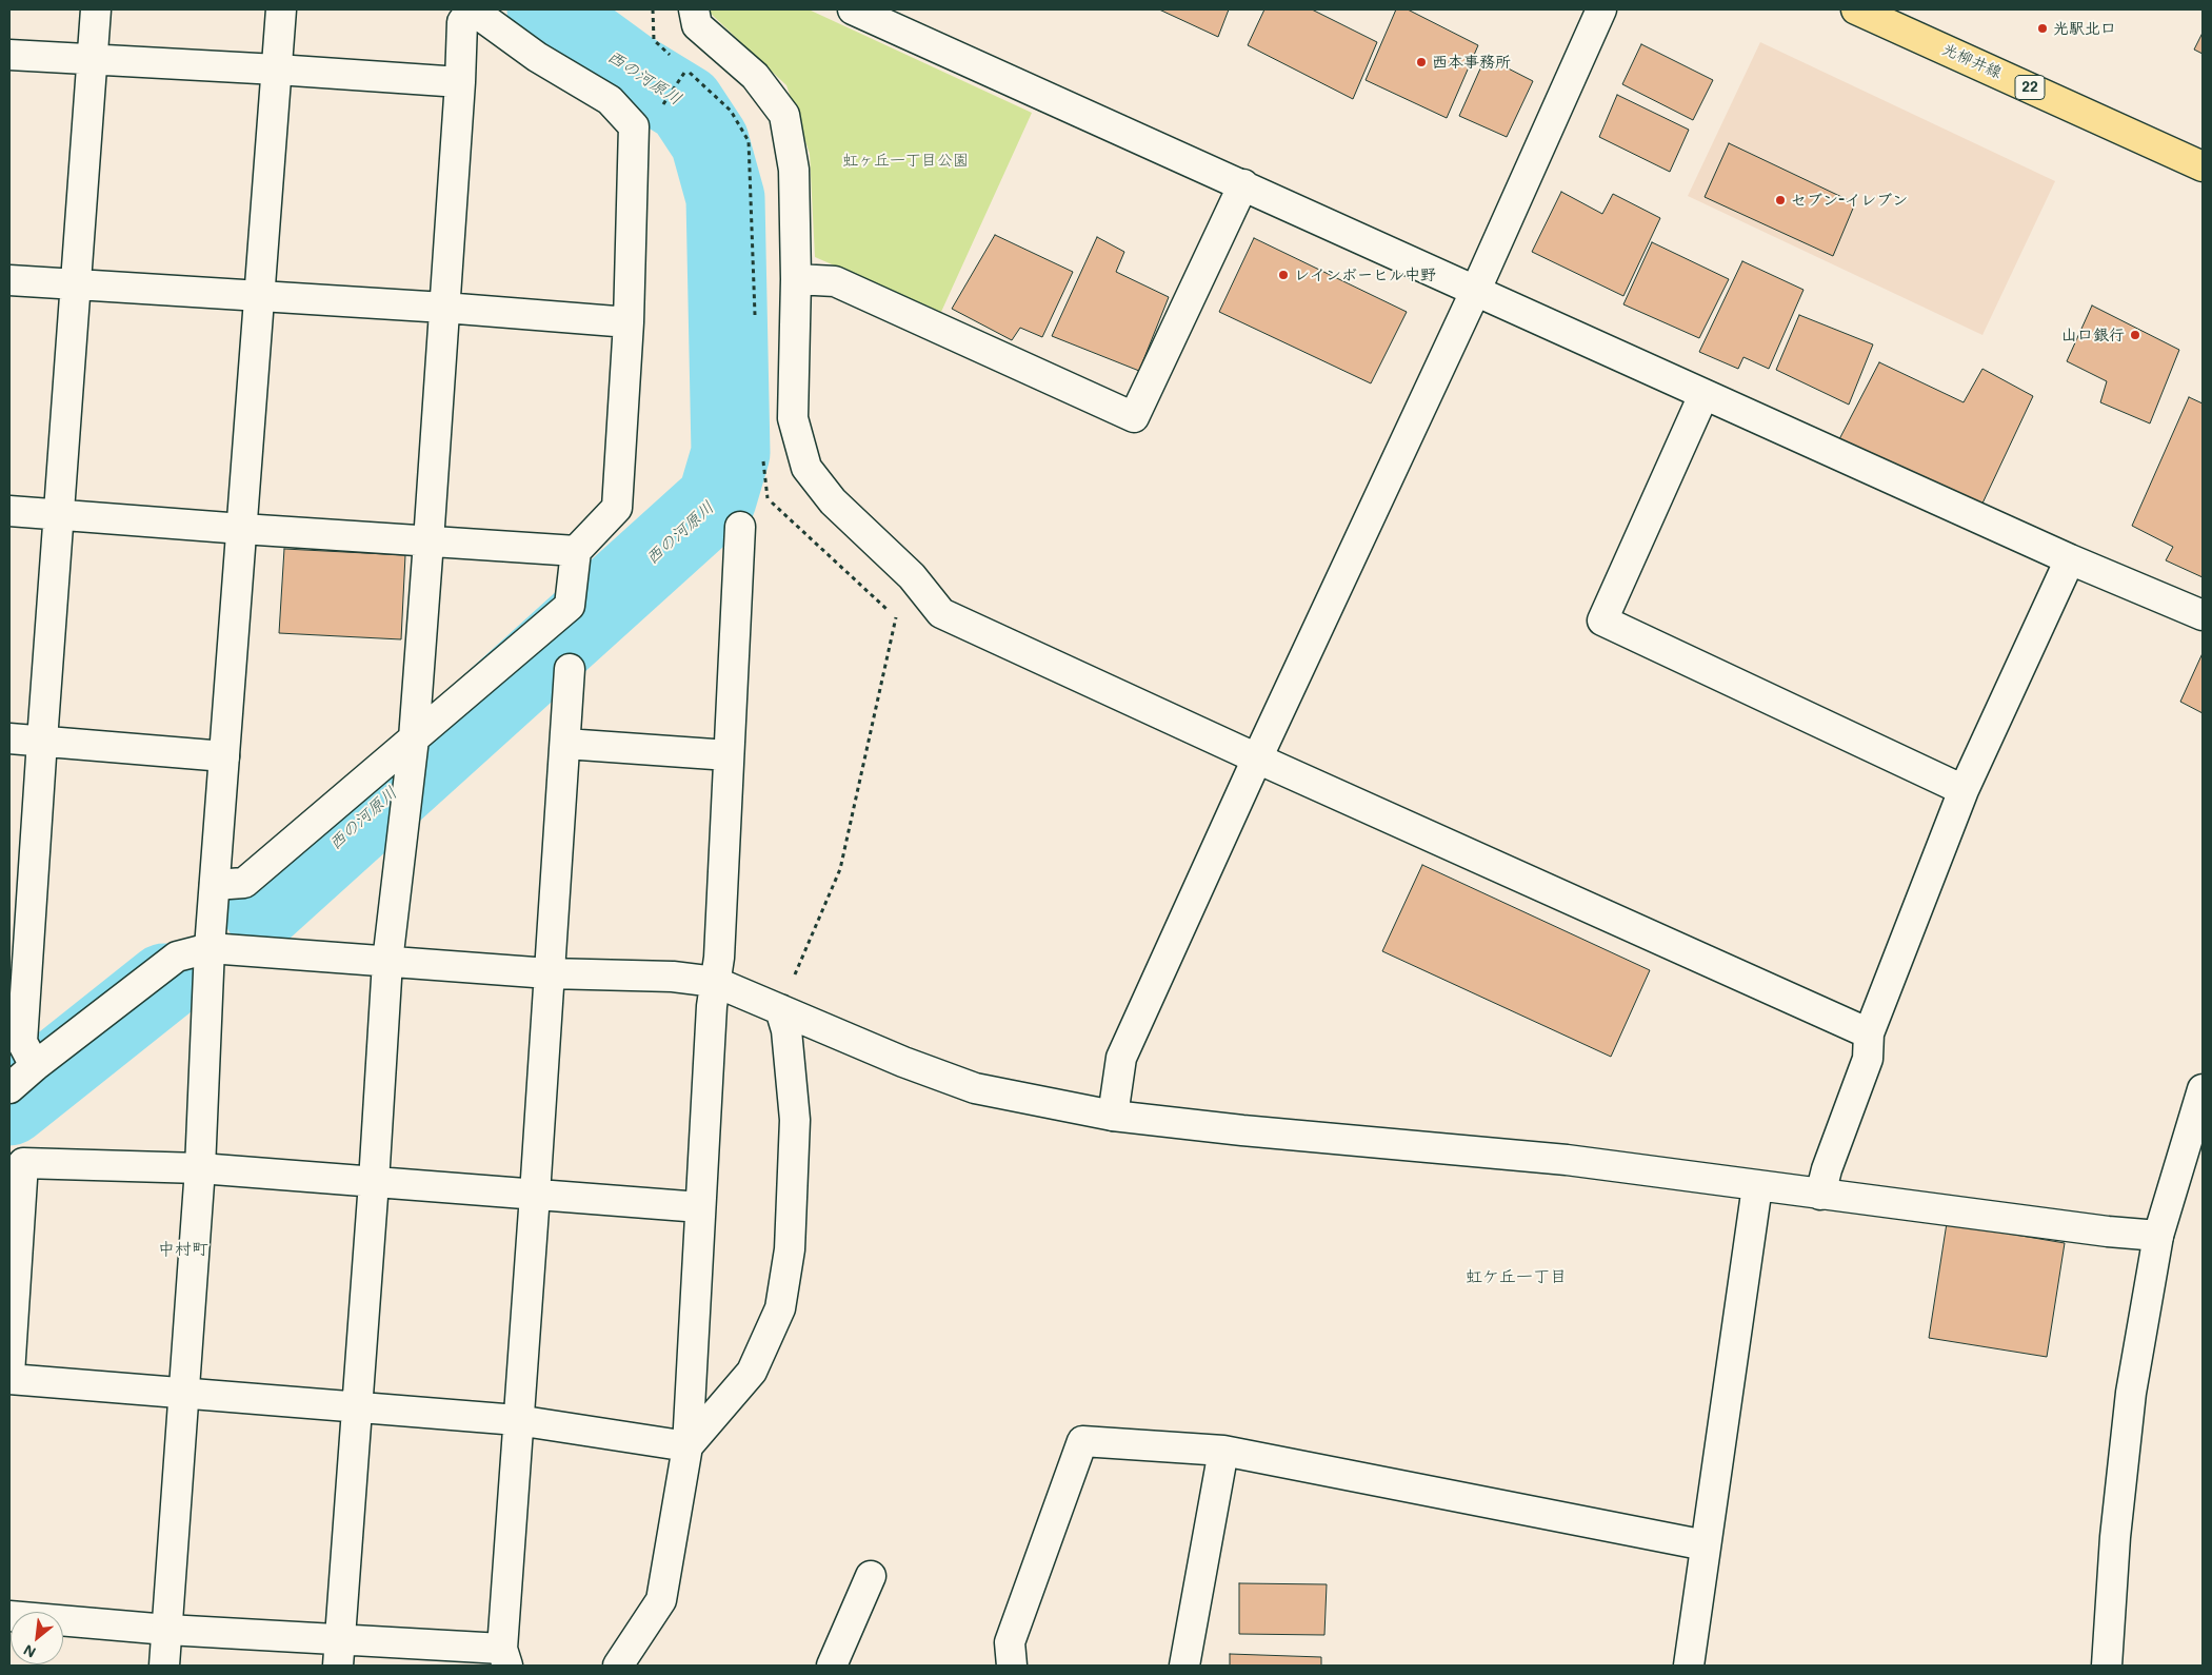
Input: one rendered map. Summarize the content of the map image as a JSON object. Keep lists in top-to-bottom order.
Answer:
{
  "streets": {
    "main road": ["光柳井線", "22"]
  },
  "districts": ["中村町", "虹ケ丘一丁目"],
  "water": ["西の河原川"],
  "parks": ["虹ヶ丘一丁目公園"],
  "places": [
    "光駅北口",
    "西本事務所",
    "セブン-イレブン",
    "レインボーヒル中野",
    "山口銀行"
  ],
  "north": "bottom left"
}
